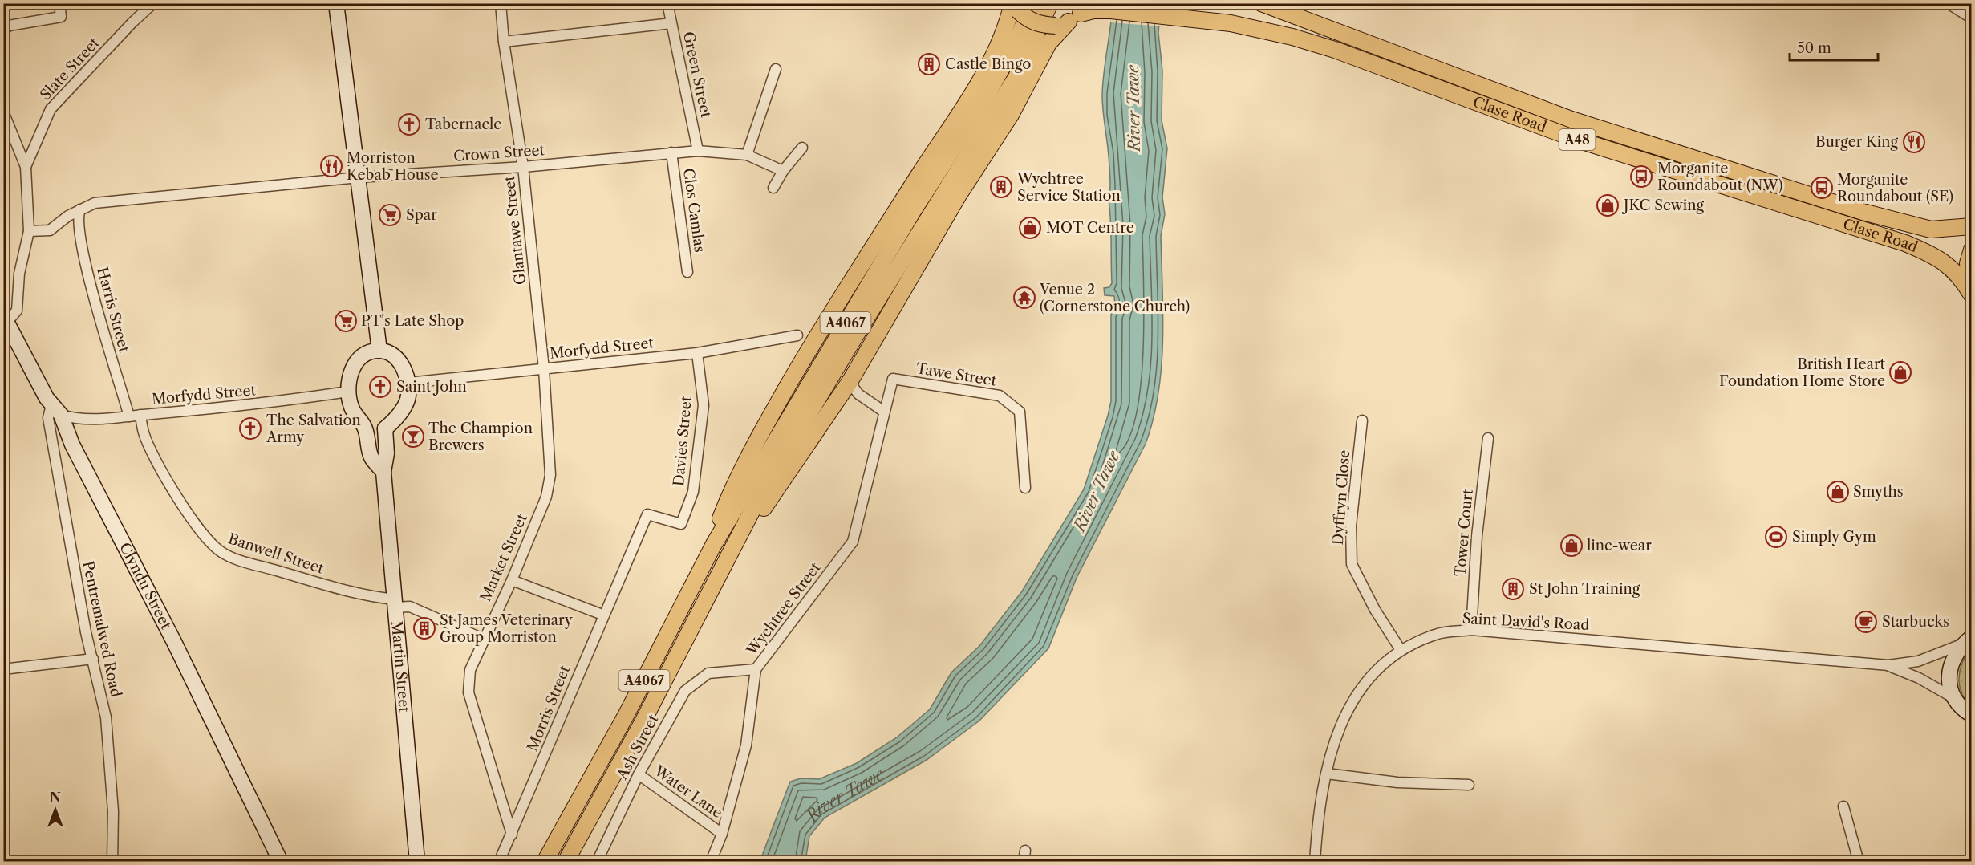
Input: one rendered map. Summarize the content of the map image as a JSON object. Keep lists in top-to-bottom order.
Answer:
{
  "streets": {
    "main road": [
      "Clase Road",
      "A48",
      "A4067",
      "Clyndu Street",
      "Martin Street"
    ],
    "street": [
      "Slate Street",
      "Green Street",
      "Crown Street",
      "Clos Camlas",
      "Glantawe Street",
      "Harris Street",
      "Morfydd Street",
      "Tawe Street",
      "Davies Street",
      "Dyffryn Close",
      "Tower Court",
      "Banwell Street",
      "Market Street",
      "Wychtree Street",
      "Saint David's Road",
      "Pentremalwed Road",
      "Morris Street",
      "Ash Street",
      "Water Lane"
    ]
  },
  "crossings": [
    ["Green Street", "Crown Street"],
    ["Crown Street", "Clos Camlas"],
    ["Crown Street", "Glantawe Street"],
    ["Crown Street", "Harris Street"],
    ["Glantawe Street", "Morfydd Street"],
    ["Glantawe Street", "Market Street"],
    ["Harris Street", "Morfydd Street"],
    ["Morfydd Street", "Davies Street"],
    ["Morfydd Street", "Banwell Street"],
    ["Morfydd Street", "Market Street"],
    ["Morfydd Street", "Clyndu Street"],
    ["Morfydd Street", "Pentremalwed Road"],
    ["Morfydd Street", "Martin Street"],
    ["Tawe Street", "Wychtree Street"],
    ["Davies Street", "Morris Street"],
    ["Dyffryn Close", "Saint David's Road"],
    ["Tower Court", "Saint David's Road"],
    ["Banwell Street", "Market Street"],
    ["Banwell Street", "Martin Street"],
    ["Market Street", "Morris Street"],
    ["Clyndu Street", "Pentremalwed Road"],
    ["Wychtree Street", "Ash Street"],
    ["Wychtree Street", "Water Lane"],
    ["Ash Street", "Water Lane"]
  ],
  "water": ["River Tawe"],
  "places": {
    "building": [
      "Castle Bingo",
      "Wychtree Service Station",
      "St John Training",
      "St James Veterinary Group Morriston"
    ],
    "church": ["Tabernacle", "Saint John", "The Salvation Army"],
    "restaurant": ["Burger King", "Morriston Kebab House"],
    "bus stop": ["Morganite Roundabout (NW)", "Morganite Roundabout (SE)"],
    "shop": [
      "JKC Sewing",
      "MOT Centre",
      "British Heart Foundation Home Store",
      "Smyths",
      "linc-wear"
    ],
    "supermarket": ["Spar", "PT's Late Shop"],
    "temple": ["Venue 2 (Cornerstone Church)"],
    "bar": ["The Champion Brewers"],
    "sports": ["Simply Gym"],
    "cafe": ["Starbucks"]
  },
  "scale_bar": "50 m",
  "north": "top"
}
